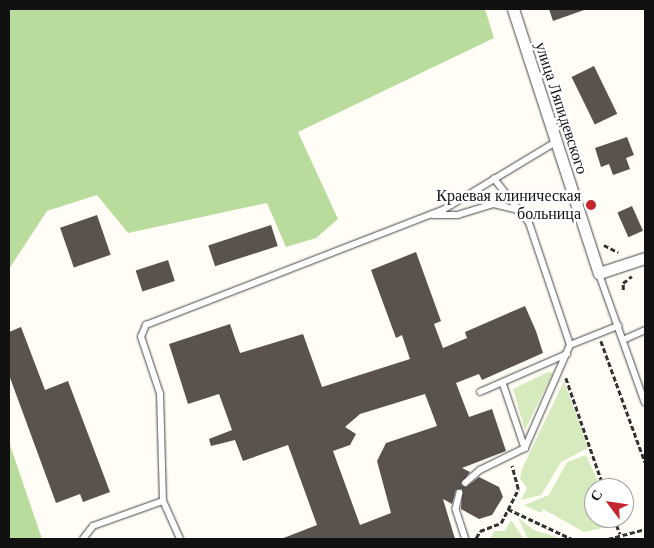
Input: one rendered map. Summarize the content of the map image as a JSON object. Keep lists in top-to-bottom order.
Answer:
{
  "streets": {
    "street": ["улица Ляпидевского"]
  },
  "places": ["Краевая клиническая больница"],
  "north": "top left"
}
